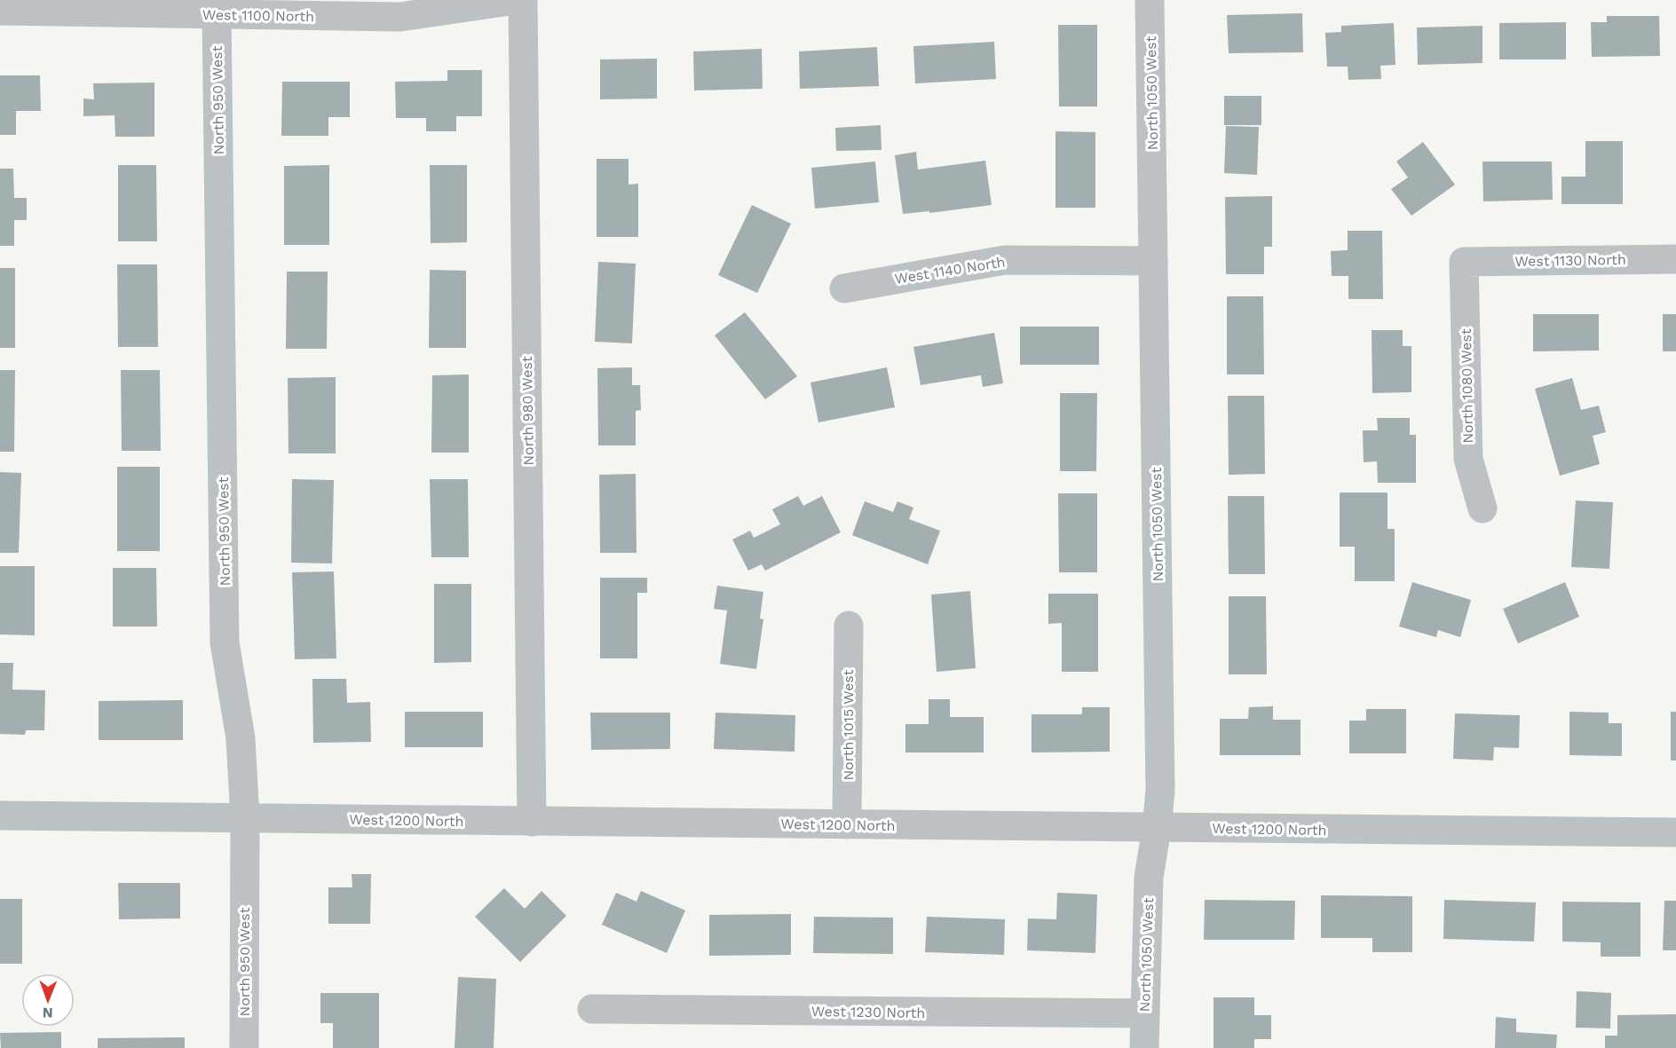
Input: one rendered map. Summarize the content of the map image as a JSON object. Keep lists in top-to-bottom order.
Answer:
{
  "streets": {
    "street": [
      "West 1100 North",
      "North 1050 West",
      "North 950 West",
      "West 1130 North",
      "West 1140 North",
      "North 1080 West",
      "North 980 West",
      "North 1015 West",
      "West 1200 North",
      "West 1230 North"
    ]
  },
  "crossings": [
    ["West 1100 North", "North 950 West"],
    ["North 1050 West", "West 1140 North"],
    ["North 1050 West", "West 1200 North"],
    ["North 1050 West", "West 1230 North"],
    ["North 950 West", "West 1200 North"],
    ["West 1130 North", "North 1080 West"],
    ["North 980 West", "West 1200 North"],
    ["North 1015 West", "West 1200 North"]
  ],
  "north": "bottom"
}
